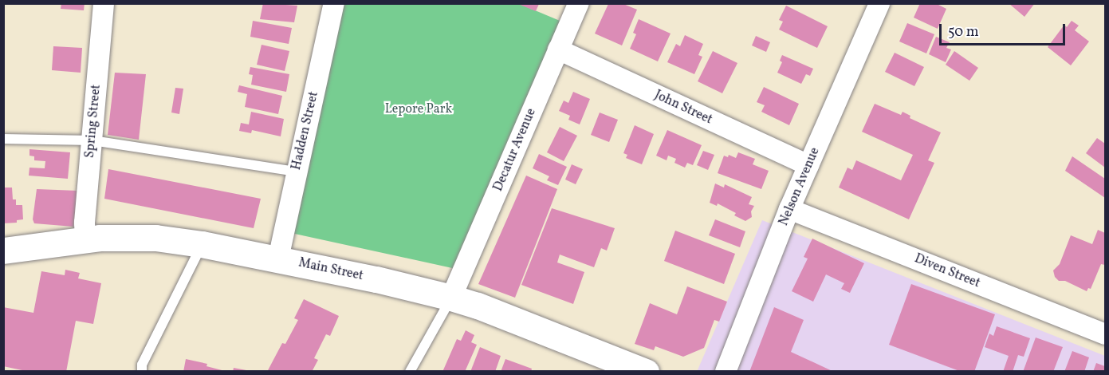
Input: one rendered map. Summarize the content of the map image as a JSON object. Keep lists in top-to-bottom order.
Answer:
{
  "streets": {
    "main road": ["Main Street"],
    "street": [
      "John Street",
      "Spring Street",
      "Hadden Street",
      "Decatur Avenue",
      "Nelson Avenue",
      "Diven Street"
    ]
  },
  "crossings": [
    ["John Street", "Decatur Avenue"],
    ["John Street", "Nelson Avenue"],
    ["Spring Street", "Main Street"],
    ["Hadden Street", "Main Street"],
    ["Decatur Avenue", "Main Street"],
    ["Nelson Avenue", "Diven Street"]
  ],
  "parks": ["Lepore Park"],
  "scale_bar": "50 m"
}
